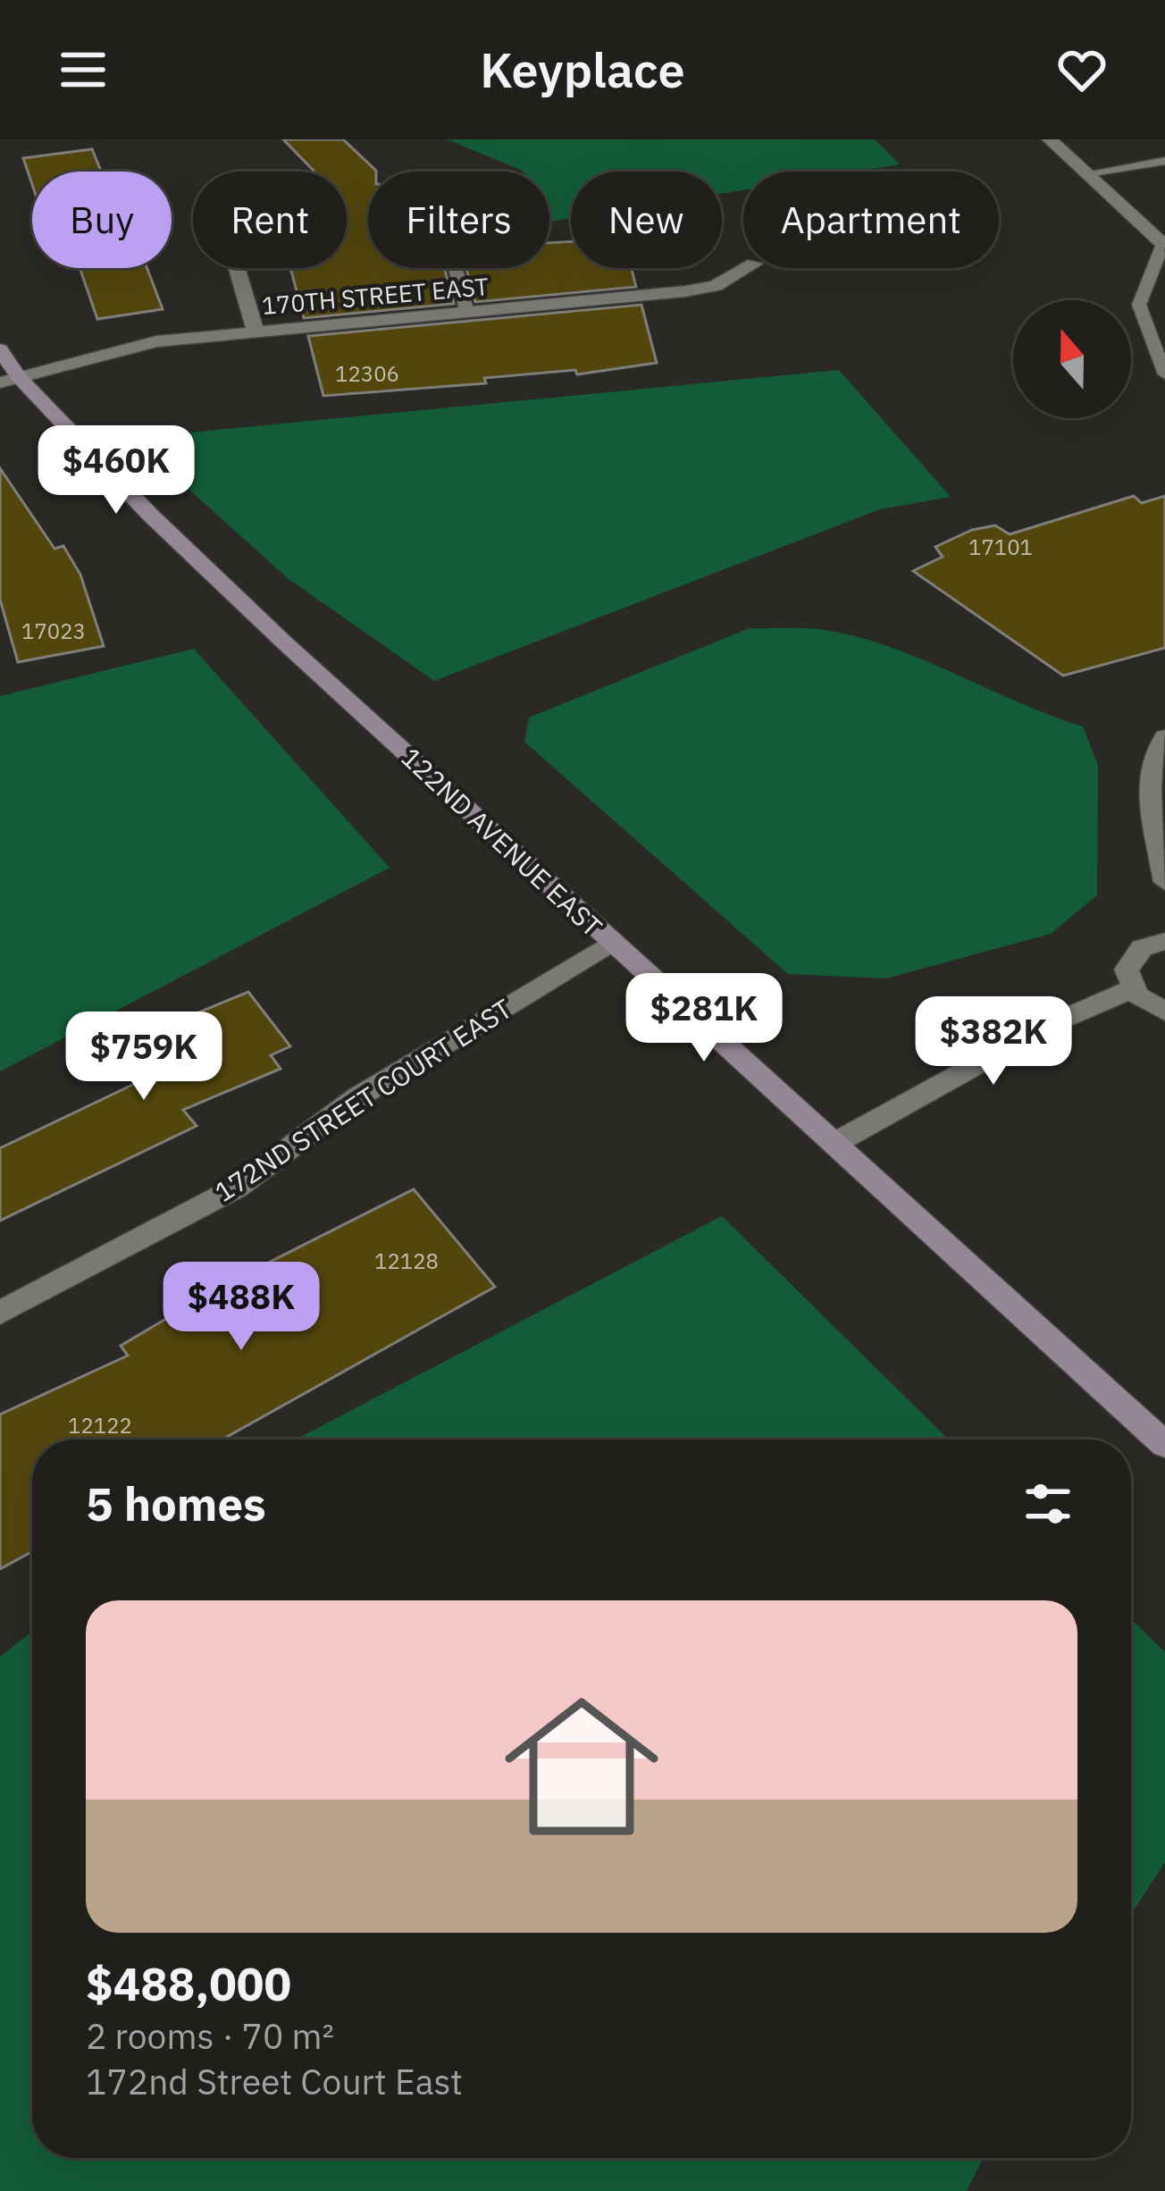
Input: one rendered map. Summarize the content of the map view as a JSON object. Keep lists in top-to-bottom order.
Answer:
{
  "streets": {
    "main road": ["122ND AVENUE EAST"],
    "street": ["170TH STREET EAST", "172ND STREET COURT EAST"]
  },
  "crossings": [
    ["170TH STREET EAST", "122ND AVENUE EAST"],
    ["122ND AVENUE EAST", "172ND STREET COURT EAST"]
  ],
  "house_numbers": [
    "12306",
    "17101",
    "17023",
    "12128",
    "12122"
  ],
  "north": "top",
  "page": {
    "header": "Keyplace",
    "chip": [
      "Buy",
      "Rent",
      "Filters",
      "New",
      "Apartment"
    ],
    "price": [
      "$460K",
      "$281K",
      "$382K",
      "$759K",
      "$488K"
    ],
    "heading": "5 homes",
    "list": [
      {
        "name": "$488,000",
        "note": "2 rooms · 70 m² · 172nd Street Court East"
      }
    ]
  }
}
